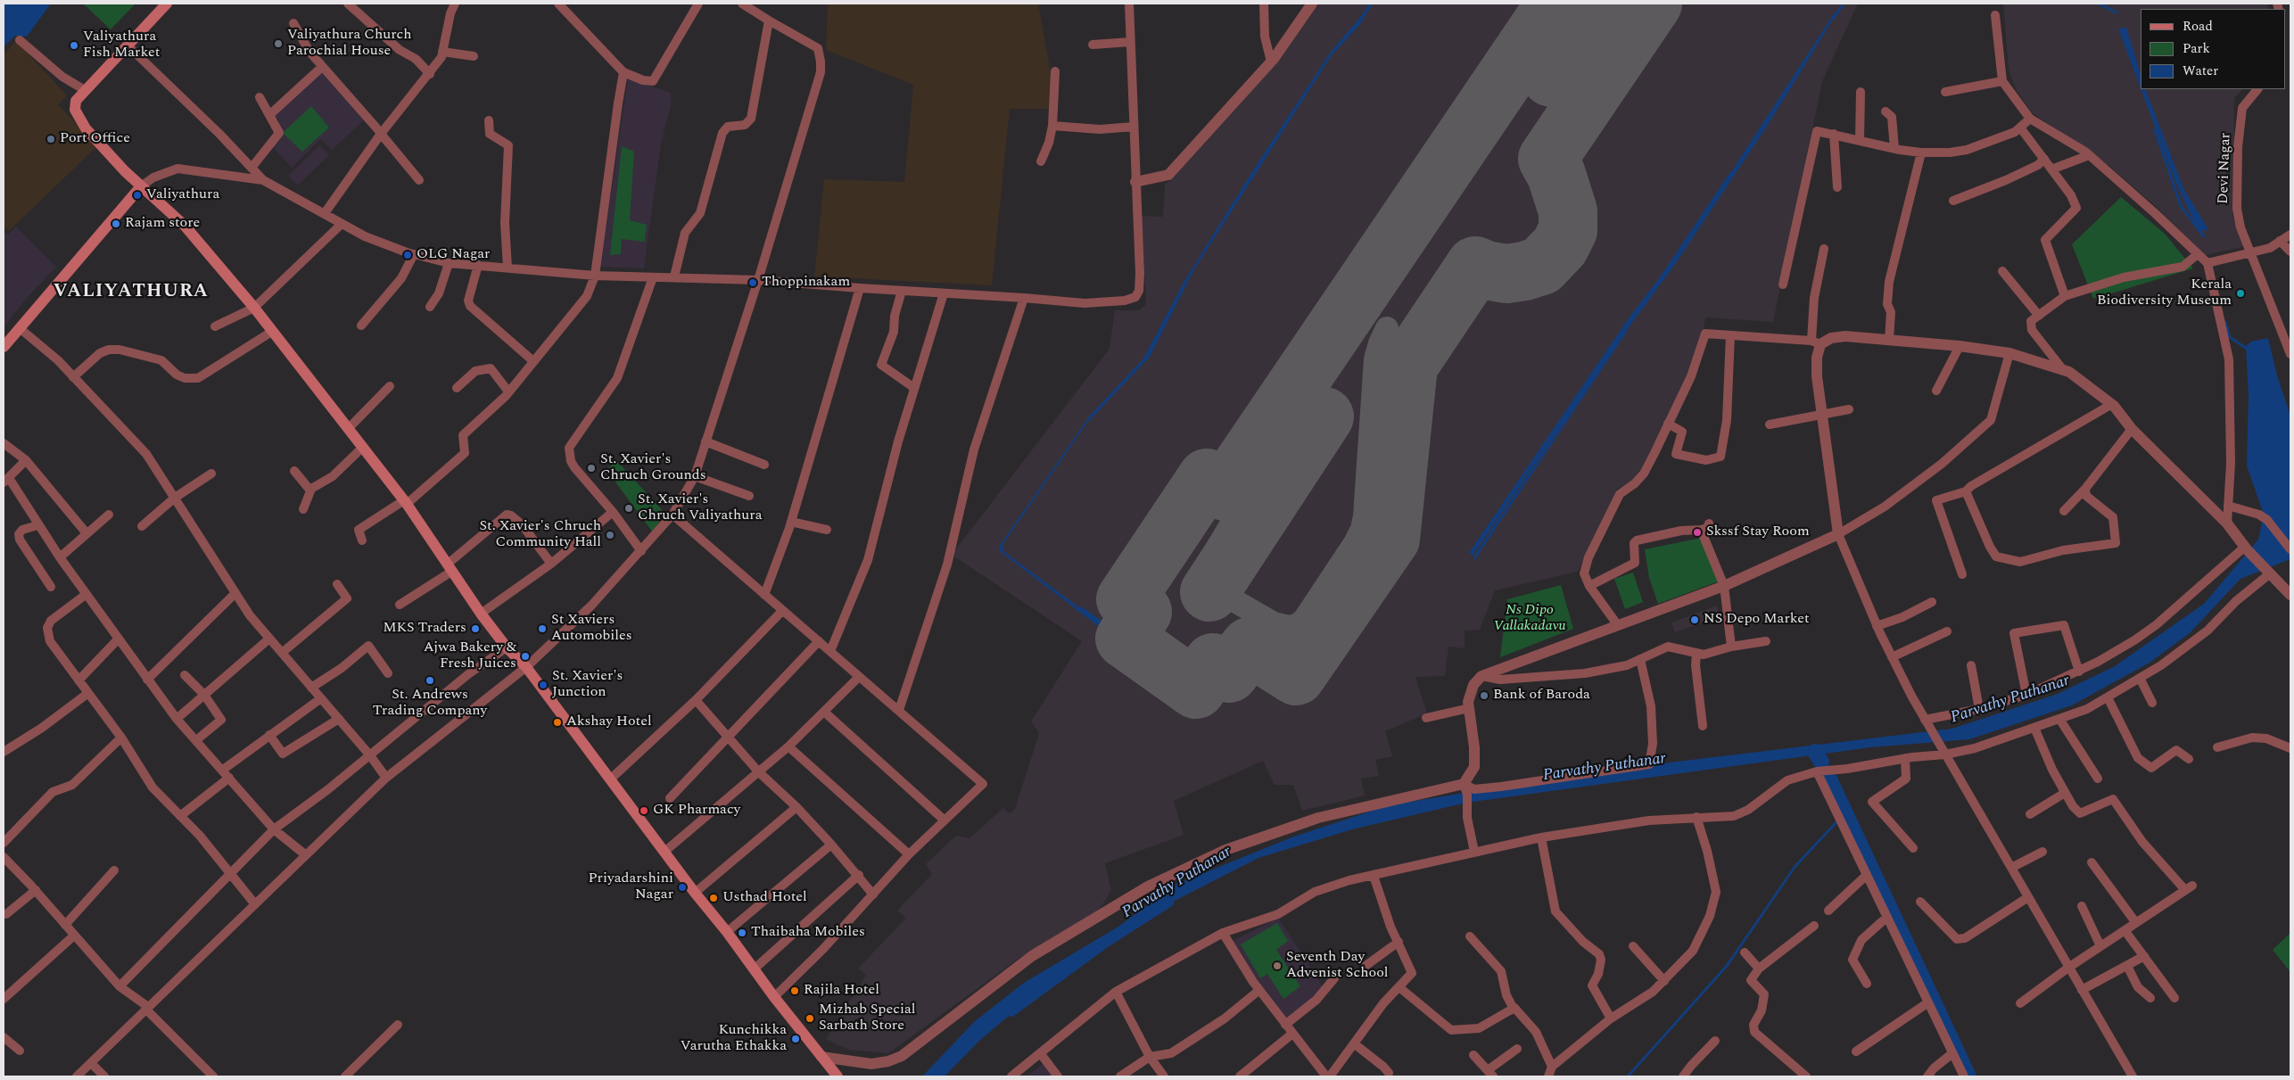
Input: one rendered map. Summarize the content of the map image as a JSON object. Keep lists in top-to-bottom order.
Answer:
{
  "streets": {
    "street": ["Devi Nagar"]
  },
  "districts": ["VALIYATHURA"],
  "water": ["Parvathy Puthanar"],
  "parks": ["Ns Dipo Vallakadavu"],
  "places": [
    "Valiyathura Church Parochial House",
    "Valiyathura Fish Market",
    "Port Office",
    "Valiyathura",
    "Rajam store",
    "OLG Nagar",
    "Thoppinakam",
    "Kerala Biodiversity Museum",
    "St. Xavier's Chruch Grounds",
    "St. Xavier's Chruch Valiyathura",
    "Skssf Stay Room",
    "St. Xavier's Chruch Community Hall",
    "NS Depo Market",
    "MKS Traders",
    "St Xaviers Automobiles",
    "Ajwa Bakery & Fresh Juices",
    "St. Andrews Trading Company",
    "St. Xavier's Junction",
    "Bank of Baroda",
    "Akshay Hotel",
    "GK Pharmacy",
    "Priyadarshini Nagar",
    "Usthad Hotel",
    "Thaibaha Mobiles",
    "Seventh Day Advenist School",
    "Rajila Hotel",
    "Mizhab Special Sarbath Store",
    "Kunchikka Varutha Ethakka"
  ],
  "legend": ["Road", "Park", "Water"]
}
